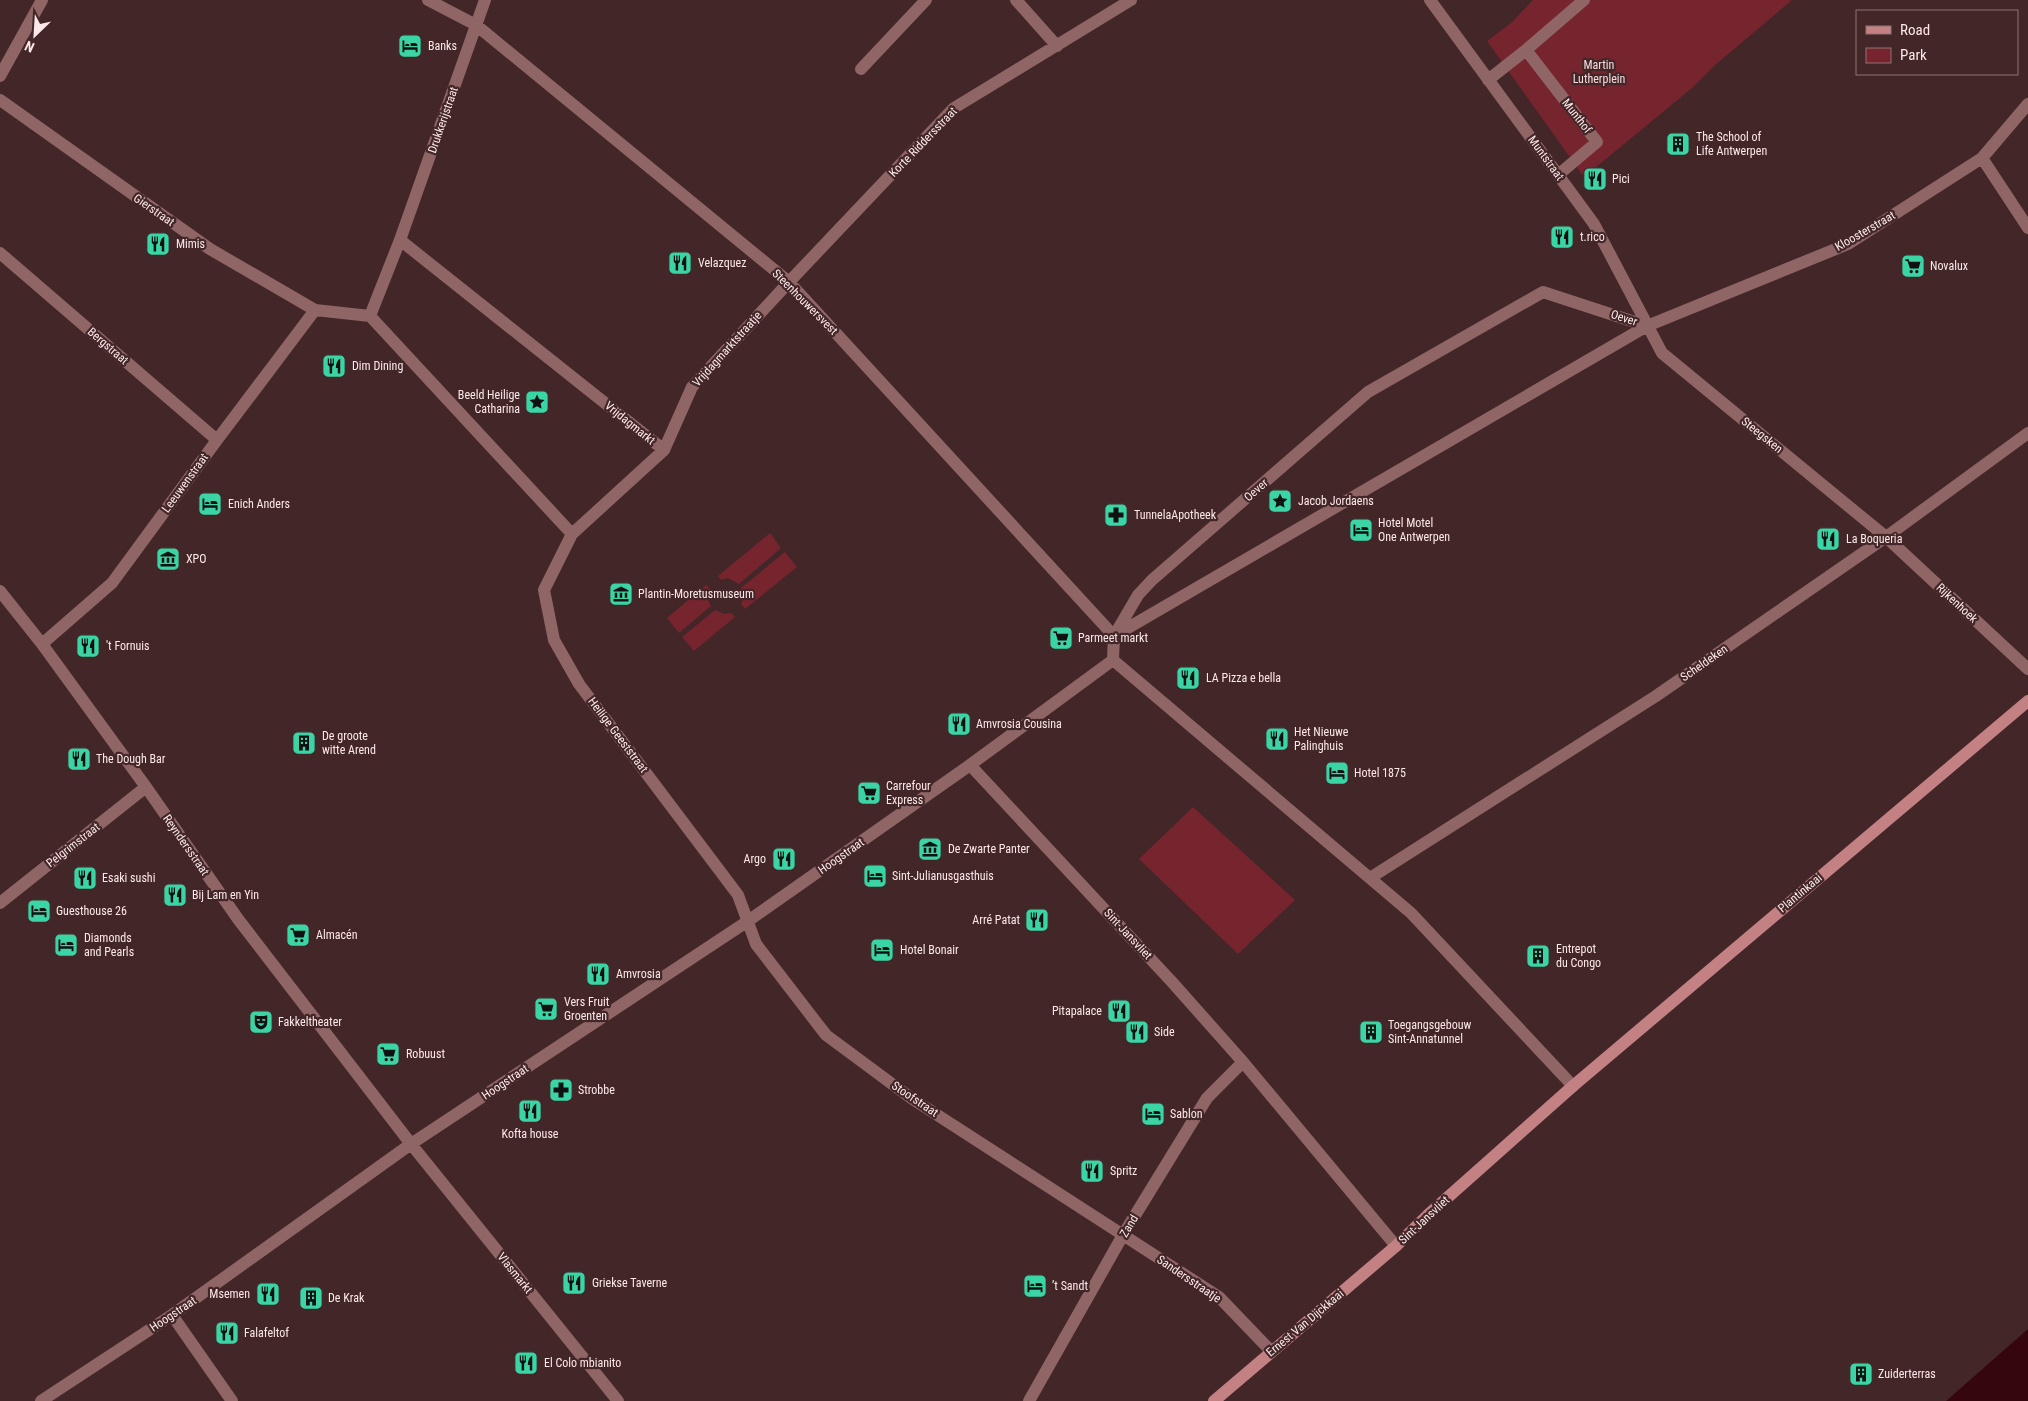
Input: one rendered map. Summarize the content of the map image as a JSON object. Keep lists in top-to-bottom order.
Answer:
{
  "streets": {
    "street": [
      "Munthof",
      "Drukkerijstraat",
      "Korte Riddersstraat",
      "Muntstraat",
      "Gierstraat",
      "Kloosterstraat",
      "Steenhouwersvest",
      "Oever",
      "Bergstraat",
      "Vrijdagmarktstraatje",
      "Vrijdagmarkt",
      "Steegsken",
      "Leeuwenstraat",
      "Rijkenhoek",
      "Scheldeken",
      "Heilige Geeststraat",
      "Pelgrimstraat",
      "Reyndersstraat",
      "Hoogstraat",
      "Plantinkaai",
      "Sint-Jansvliet",
      "Stoofstraat",
      "Zand",
      "Vlasmarkt",
      "Sandersstraatje",
      "Ernest Van Dijckkaai"
    ]
  },
  "crossings": [
    ["Munthof", "Muntstraat"],
    ["Drukkerijstraat", "Steenhouwersvest"],
    ["Drukkerijstraat", "Vrijdagmarkt"],
    ["Korte Riddersstraat", "Steenhouwersvest"],
    ["Korte Riddersstraat", "Vrijdagmarktstraatje"],
    ["Muntstraat", "Kloosterstraat"],
    ["Muntstraat", "Oever"],
    ["Muntstraat", "Steegsken"],
    ["Gierstraat", "Leeuwenstraat"],
    ["Kloosterstraat", "Oever"],
    ["Kloosterstraat", "Steegsken"],
    ["Steenhouwersvest", "Oever"],
    ["Steenhouwersvest", "Vrijdagmarktstraatje"],
    ["Oever", "Steegsken"],
    ["Bergstraat", "Leeuwenstraat"],
    ["Vrijdagmarktstraatje", "Vrijdagmarkt"],
    ["Vrijdagmarkt", "Heilige Geeststraat"],
    ["Steegsken", "Rijkenhoek"],
    ["Steegsken", "Scheldeken"],
    ["Leeuwenstraat", "Reyndersstraat"],
    ["Rijkenhoek", "Scheldeken"],
    ["Heilige Geeststraat", "Hoogstraat"],
    ["Heilige Geeststraat", "Stoofstraat"],
    ["Pelgrimstraat", "Reyndersstraat"],
    ["Reyndersstraat", "Hoogstraat"],
    ["Reyndersstraat", "Vlasmarkt"],
    ["Hoogstraat", "Sint-Jansvliet"],
    ["Hoogstraat", "Stoofstraat"],
    ["Hoogstraat", "Vlasmarkt"],
    ["Plantinkaai", "Sint-Jansvliet"],
    ["Sint-Jansvliet", "Zand"],
    ["Sint-Jansvliet", "Ernest Van Dijckkaai"],
    ["Stoofstraat", "Zand"],
    ["Stoofstraat", "Sandersstraatje"],
    ["Zand", "Sandersstraatje"],
    ["Sandersstraatje", "Ernest Van Dijckkaai"]
  ],
  "parks": ["Martin Lutherplein"],
  "places": {
    "hotel": [
      "Banks",
      "Enich Anders",
      "Hotel Motel One Antwerpen",
      "Hotel 1875",
      "Sint-Julianusgasthuis",
      "Guesthouse 26",
      "Diamonds and Pearls",
      "Hotel Bonair",
      "Sablon",
      "’t Sandt"
    ],
    "building": [
      "The School of Life Antwerpen",
      "De groote witte Arend",
      "Entrepot du Congo",
      "Toegangsgebouw Sint-Annatunnel",
      "De Krak",
      "Zuiderterras"
    ],
    "restaurant": [
      "Pici",
      "t.rico",
      "Mimis",
      "Velazquez",
      "Dim Dining",
      "La Boqueria",
      "'t Fornuis",
      "LA Pizza e bella",
      "Amvrosia Cousina",
      "Het Nieuwe Palinghuis",
      "The Dough Bar",
      "Argo",
      "Esaki sushi",
      "Bij Lam en Yin",
      "Arré Patat",
      "Amvrosia",
      "Pitapalace",
      "Side",
      "Kofta house",
      "Spritz",
      "Griekse Taverne",
      "Msemen",
      "Falafeltof",
      "El Colo mbianito"
    ],
    "supermarket": [
      "Novalux",
      "Parmeet markt",
      "Carrefour Express",
      "Almacén",
      "Vers Fruit Groenten",
      "Robuust"
    ],
    "place": ["Beeld Heilige Catharina", "Jacob Jordaens"],
    "pharmacy": ["TunnelaApotheek", "Strobbe"],
    "museum": ["XPO", "Plantin-Moretusmuseum", "De Zwarte Panter"],
    "theatre": ["Fakkeltheater"]
  },
  "legend": ["Road", "Park"],
  "north": "bottom left"
}
